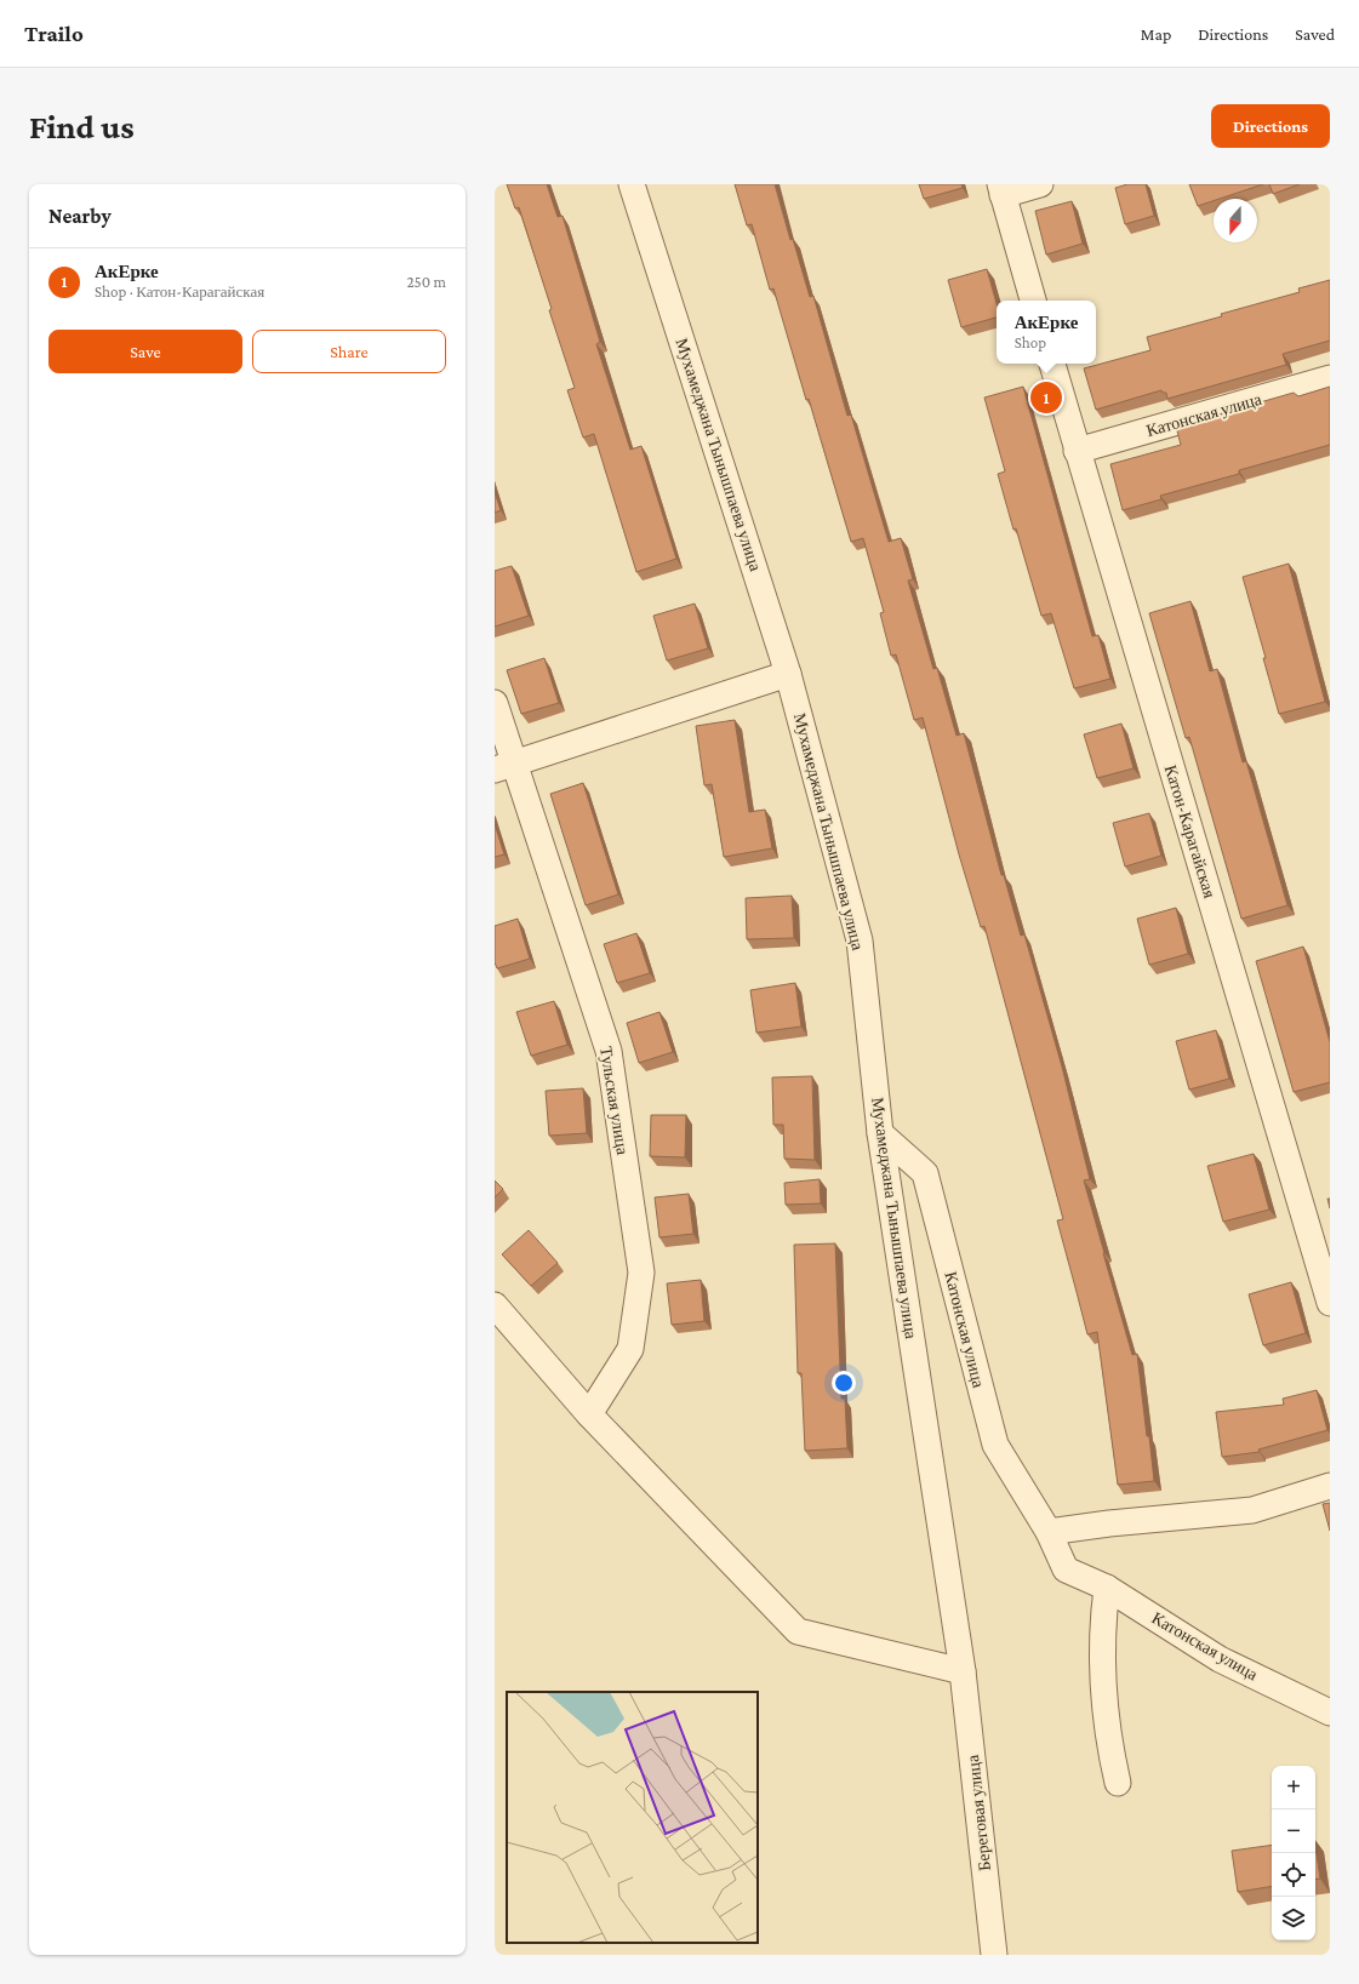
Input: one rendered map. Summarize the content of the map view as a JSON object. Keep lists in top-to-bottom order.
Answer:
{
  "streets": {
    "street": [
      "Катонская улица",
      "Мухамеджана Тынышпаева улица",
      "Катон-Карагайская",
      "Тульская улица",
      "Береговая улица"
    ]
  },
  "crossings": [
    ["Катонская улица", "Мухамеджана Тынышпаева улица"],
    ["Катонская улица", "Катон-Карагайская"],
    ["Мухамеджана Тынышпаева улица", "Береговая улица"]
  ],
  "north": "bottom",
  "page": {
    "header": "Trailo",
    "nav": ["Map", "Directions", "Saved"],
    "buttons": [
      "Directions",
      ["Save", "Share"]
    ],
    "title": "Find us",
    "heading": "Nearby",
    "list": [
      {
        "mark": "1",
        "name": "АкЕрке",
        "note": "Shop · Катон-Карагайская",
        "value": "250 m"
      }
    ],
    "popup": ["АкЕрке", "Shop"],
    "pins": "1",
    "map_buttons": ["+", "−"]
  }
}
